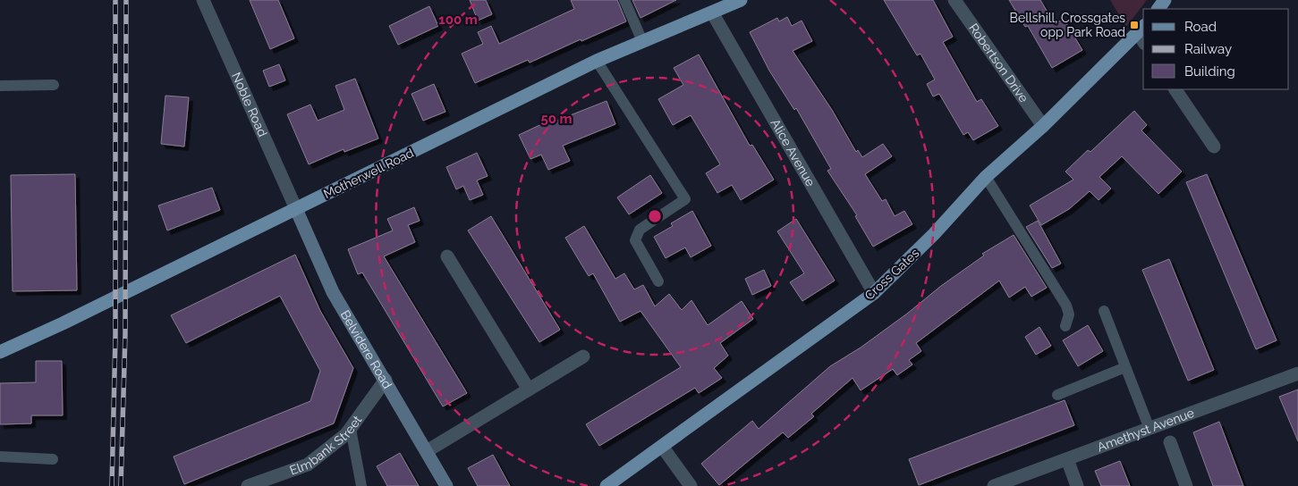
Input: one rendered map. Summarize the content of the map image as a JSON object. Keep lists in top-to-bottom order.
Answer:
{
  "streets": {
    "main road": ["Motherwell Road", "Cross Gates"],
    "street": [
      "Robertson Drive",
      "Noble Road",
      "Alice Avenue",
      "Belvidere Road",
      "Amethyst Avenue",
      "Elmbank Street"
    ]
  },
  "crossings": [
    ["Robertson Drive", "Cross Gates"],
    ["Noble Road", "Motherwell Road"],
    ["Noble Road", "Belvidere Road"],
    ["Alice Avenue", "Motherwell Road"],
    ["Alice Avenue", "Cross Gates"],
    ["Motherwell Road", "Belvidere Road"],
    ["Belvidere Road", "Elmbank Street"]
  ],
  "places": {
    "transit": ["Bellshill, Crossgates opp Park Road"]
  },
  "legend": ["Road", "Railway", "Building"],
  "rings": ["100 m", "50 m"]
}
